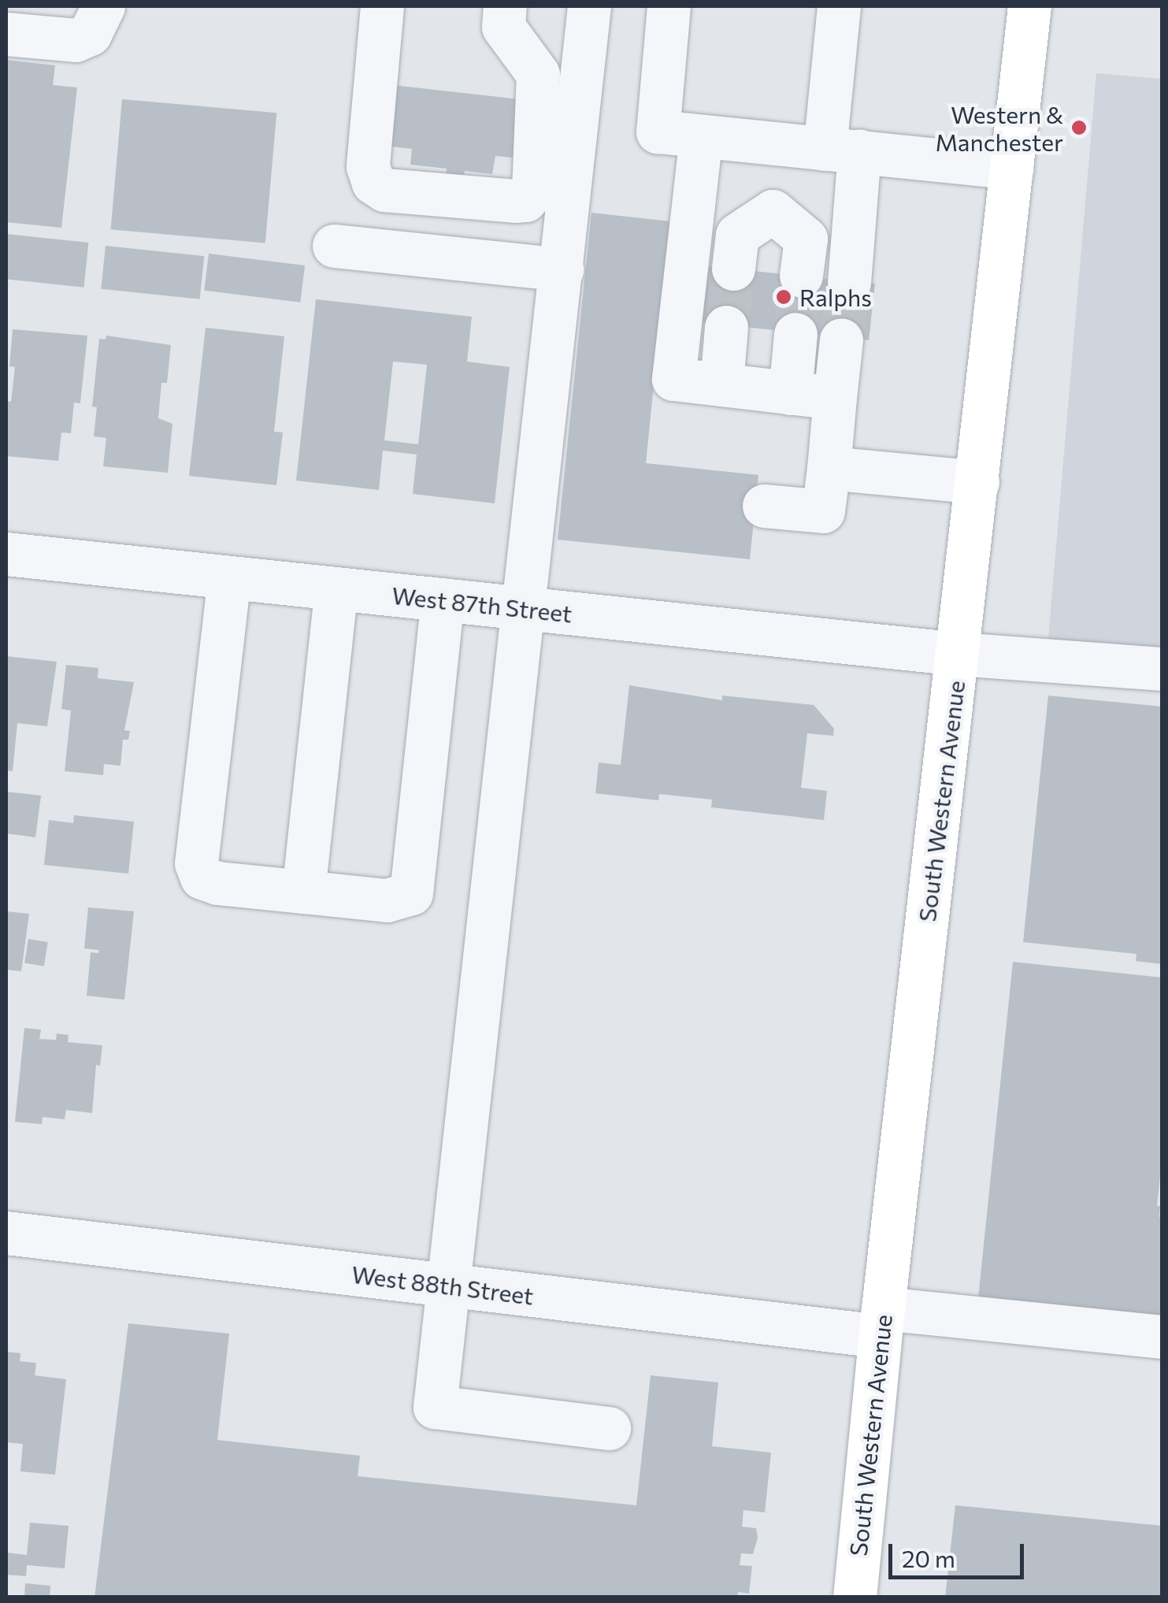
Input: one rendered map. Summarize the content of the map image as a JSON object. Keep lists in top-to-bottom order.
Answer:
{
  "streets": {
    "main road": ["South Western Avenue"],
    "street": ["West 87th Street", "West 88th Street"]
  },
  "crossings": [
    ["West 87th Street", "South Western Avenue"],
    ["South Western Avenue", "West 88th Street"]
  ],
  "places": ["Western & Manchester", "Ralphs"],
  "scale_bar": "20 m"
}
